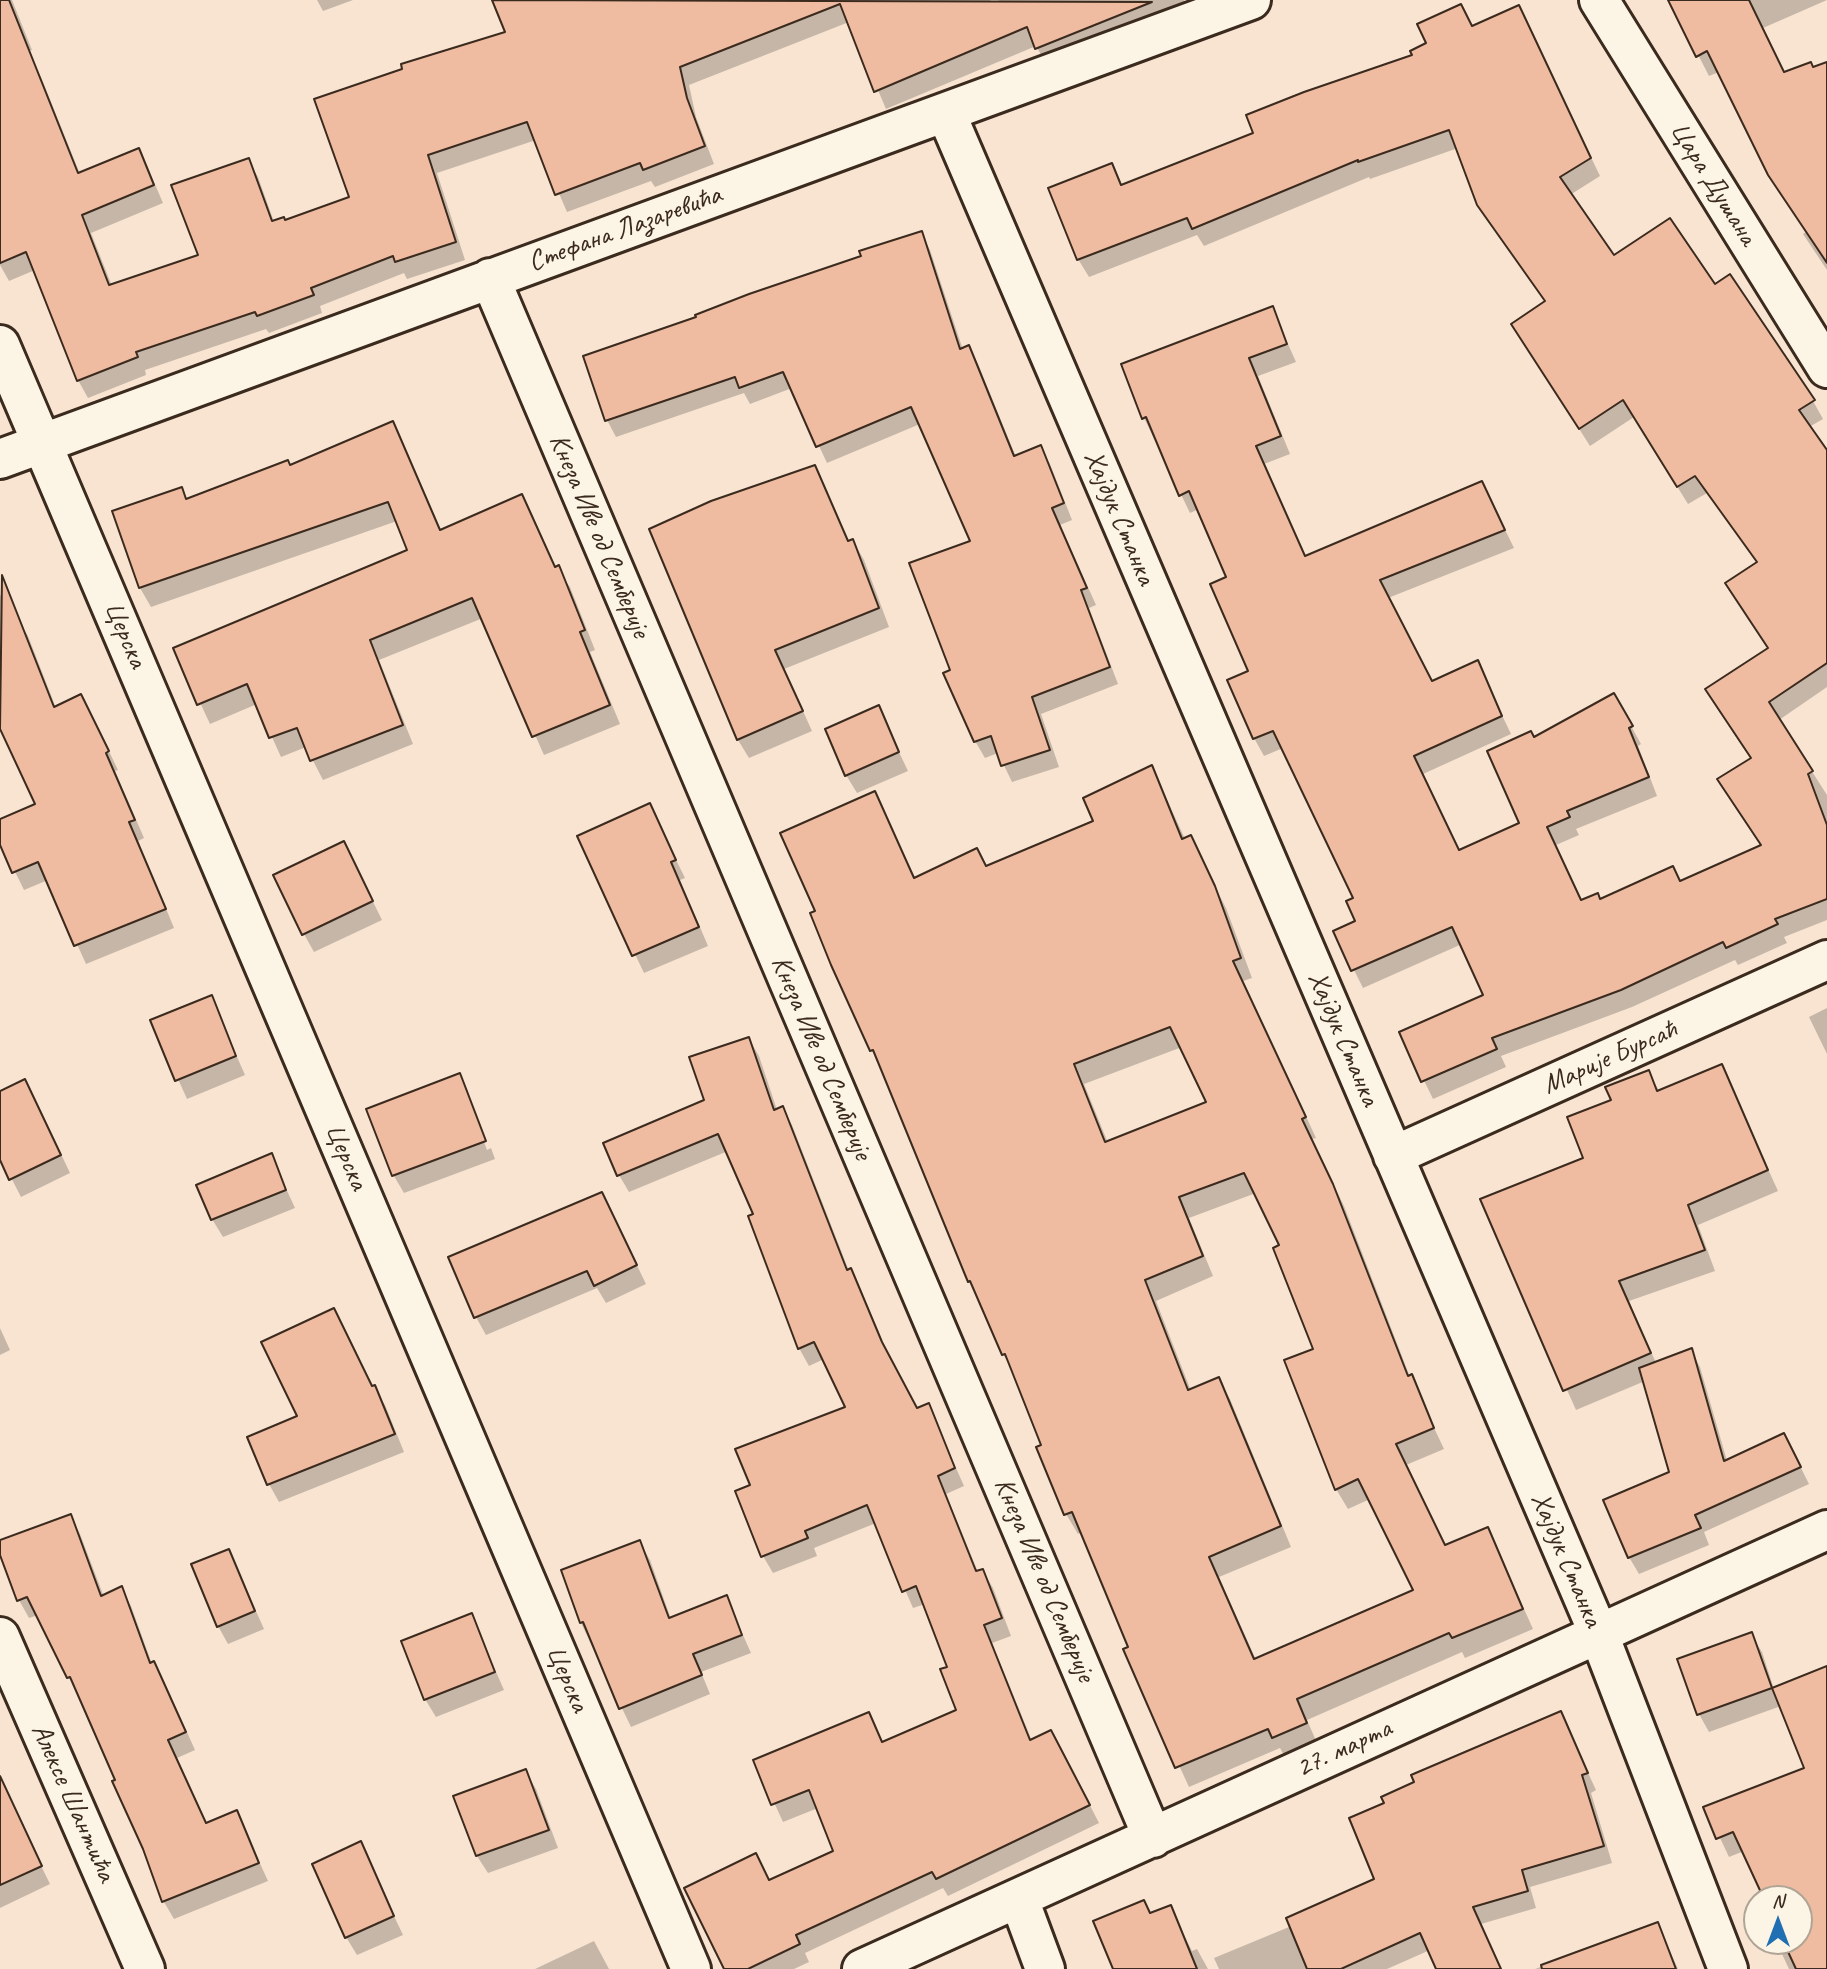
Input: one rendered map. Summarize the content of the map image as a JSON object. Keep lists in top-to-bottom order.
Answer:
{
  "streets": {
    "street": [
      "Цара Душана",
      "Стефана Лазаревића",
      "Хајдук Станка",
      "Кнеза Иве од Семберије",
      "Церска",
      "Марије Бурсаћ",
      "27. марта",
      "Алексе Шантића"
    ]
  },
  "crossings": [
    ["Стефана Лазаревића", "Хајдук Станка"],
    ["Стефана Лазаревића", "Кнеза Иве од Семберије"],
    ["Стефана Лазаревића", "Церска"],
    ["Хајдук Станка", "Марије Бурсаћ"],
    ["Хајдук Станка", "27. марта"],
    ["Кнеза Иве од Семберије", "27. марта"]
  ],
  "north": "top"
}
